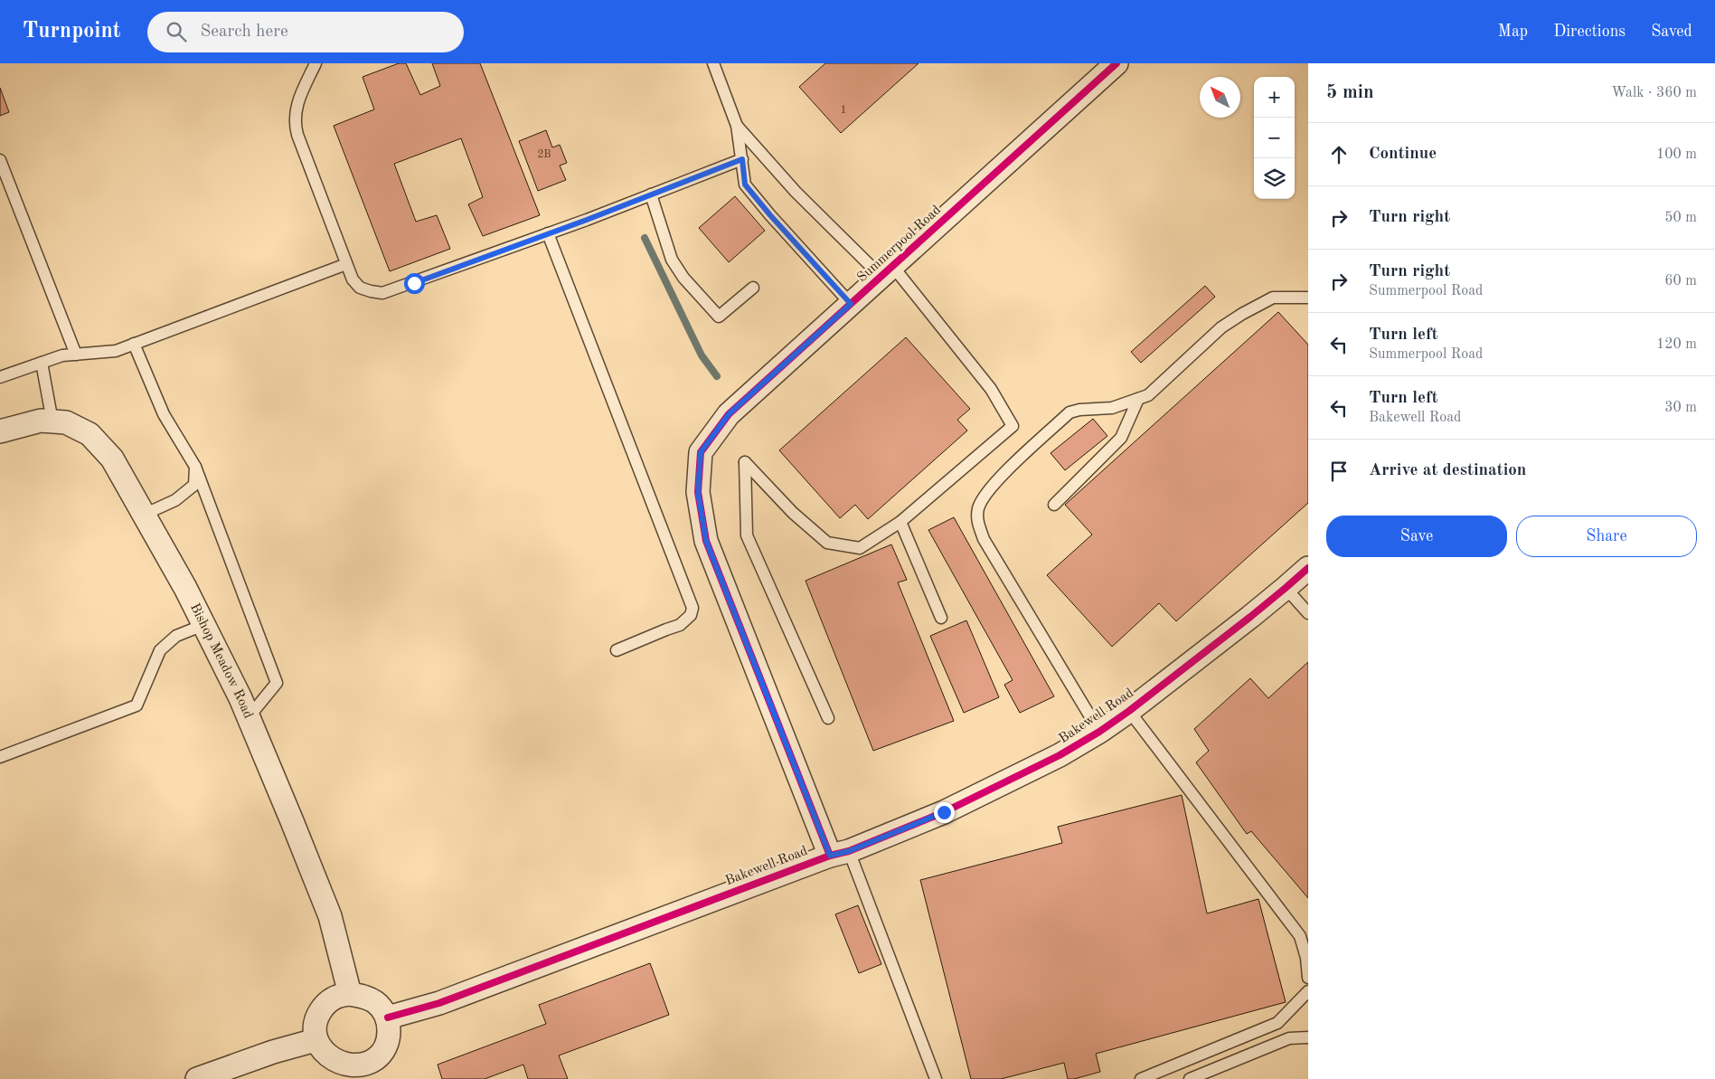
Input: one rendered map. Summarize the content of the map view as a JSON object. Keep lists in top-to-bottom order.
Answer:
{
  "streets": {
    "street": ["Summerpool Road", "Bishop Meadow Road", "Bakewell Road"]
  },
  "crossings": [
    ["Summerpool Road", "Bakewell Road"],
    ["Bishop Meadow Road", "Bakewell Road"]
  ],
  "house_numbers": ["1", "2B"],
  "north": "top left",
  "page": {
    "header": "Turnpoint",
    "search": "Search here",
    "nav": ["Map", "Directions", "Saved"],
    "heading": ["5 min", "Walk · 360 m"],
    "map_buttons": ["+", "−"],
    "list": [
      ["Continue", "100 m"],
      ["Turn right", "50 m"],
      ["Turn right", "Summerpool Road", "60 m"],
      ["Turn left", "Summerpool Road", "120 m"],
      ["Turn left", "Bakewell Road", "30 m"],
      "Arrive at destination"
    ],
    "buttons": ["Save", "Share"]
  }
}
